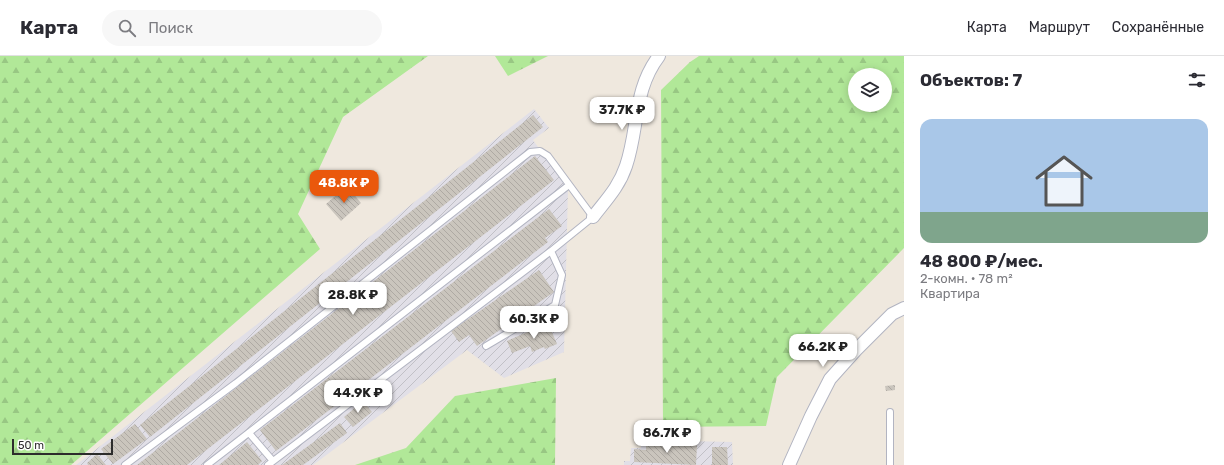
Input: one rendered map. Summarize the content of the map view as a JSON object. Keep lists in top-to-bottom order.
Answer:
{
  "scale_bar": "50 m",
  "page": {
    "header": "Карта",
    "search": "Поиск",
    "nav": ["Карта", "Маршрут", "Сохранённые"],
    "heading": "Объектов: 7",
    "price": [
      "37.7K ₽",
      "48.8K ₽",
      "28.8K ₽",
      "60.3K ₽",
      "66.2K ₽",
      "44.9K ₽",
      "86.7K ₽"
    ],
    "list": [
      {
        "name": "48 800 ₽/мес.",
        "note": "2-комн. · 78 m² · Квартира"
      }
    ],
    "scale": "50 m"
  }
}
